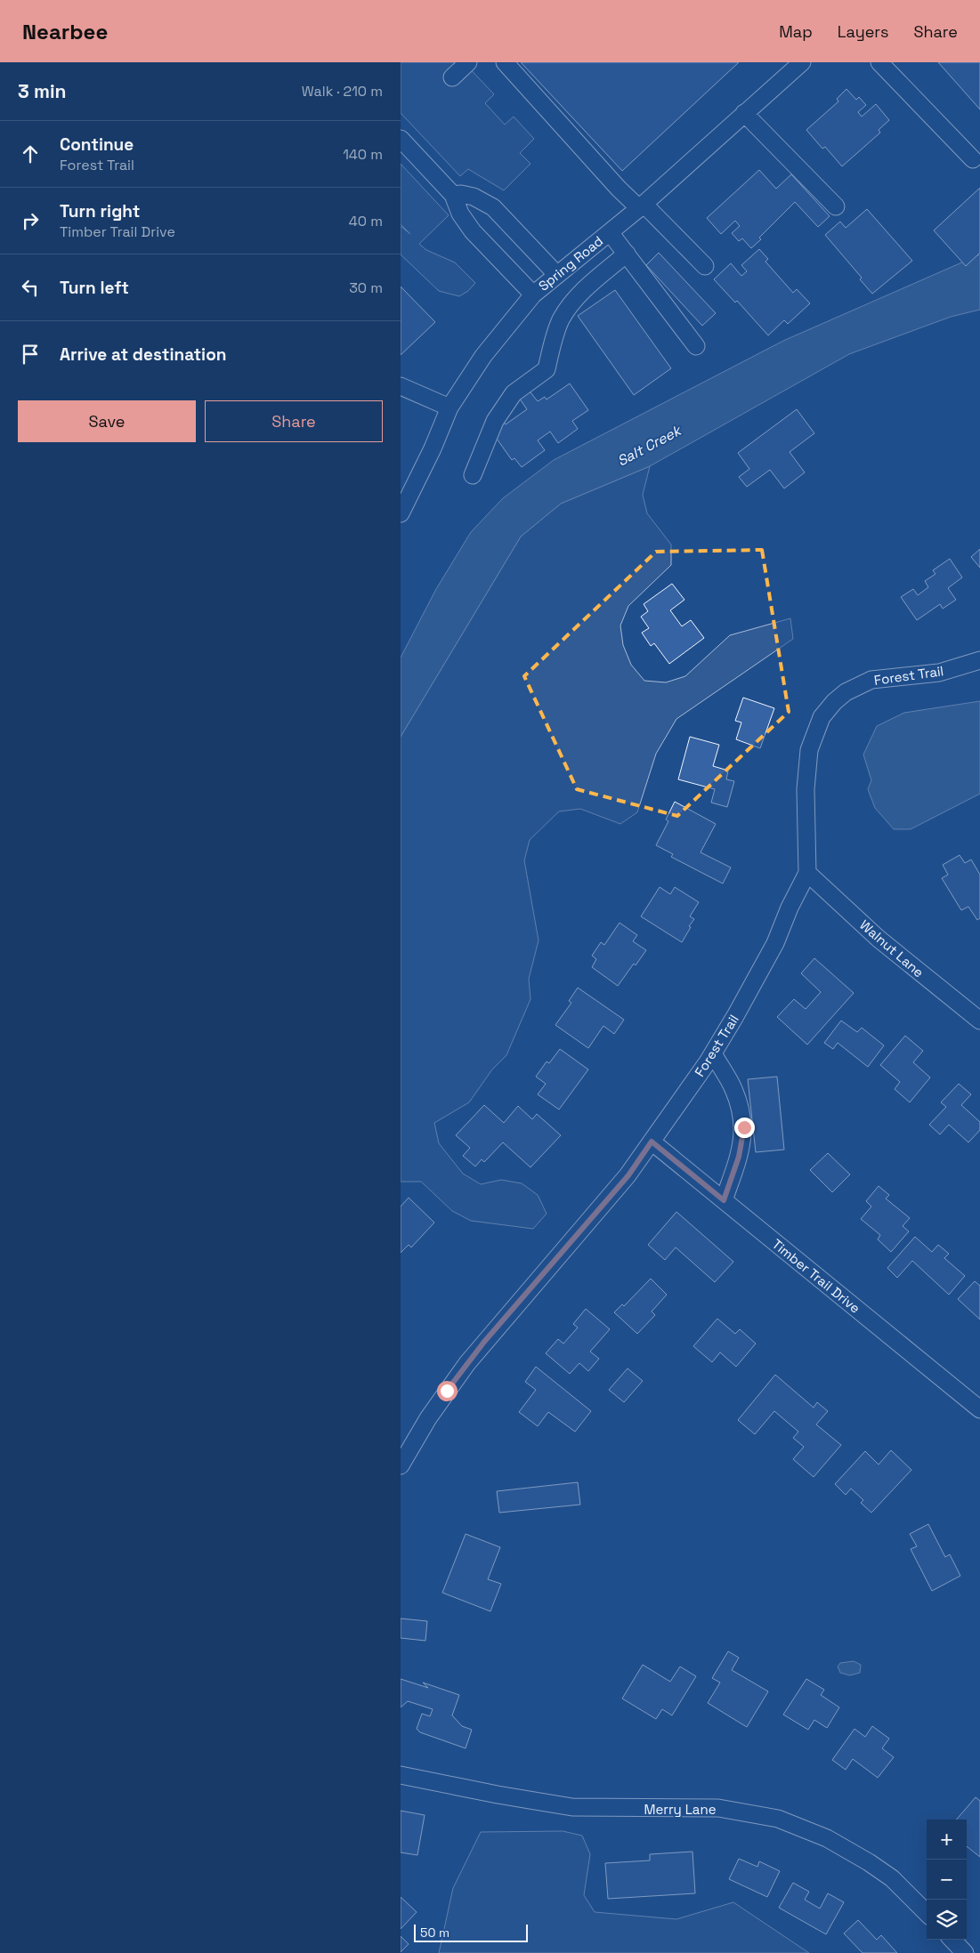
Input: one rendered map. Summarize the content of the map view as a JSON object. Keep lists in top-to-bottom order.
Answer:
{
  "streets": {
    "street": [
      "Spring Road",
      "Forest Trail",
      "Walnut Lane",
      "Timber Trail Drive",
      "Merry Lane"
    ]
  },
  "crossings": [
    ["Forest Trail", "Walnut Lane"],
    ["Forest Trail", "Timber Trail Drive"]
  ],
  "water": ["Salt Creek"],
  "scale_bar": "50 m",
  "page": {
    "header": "Nearbee",
    "nav": ["Map", "Layers", "Share"],
    "heading": ["3 min", "Walk · 210 m"],
    "list": [
      ["Continue", "Forest Trail", "140 m"],
      ["Turn right", "Timber Trail Drive", "40 m"],
      ["Turn left", "30 m"],
      "Arrive at destination"
    ],
    "buttons": ["Save", "Share"],
    "map_buttons": ["+", "−"],
    "scale": "50 m"
  }
}
